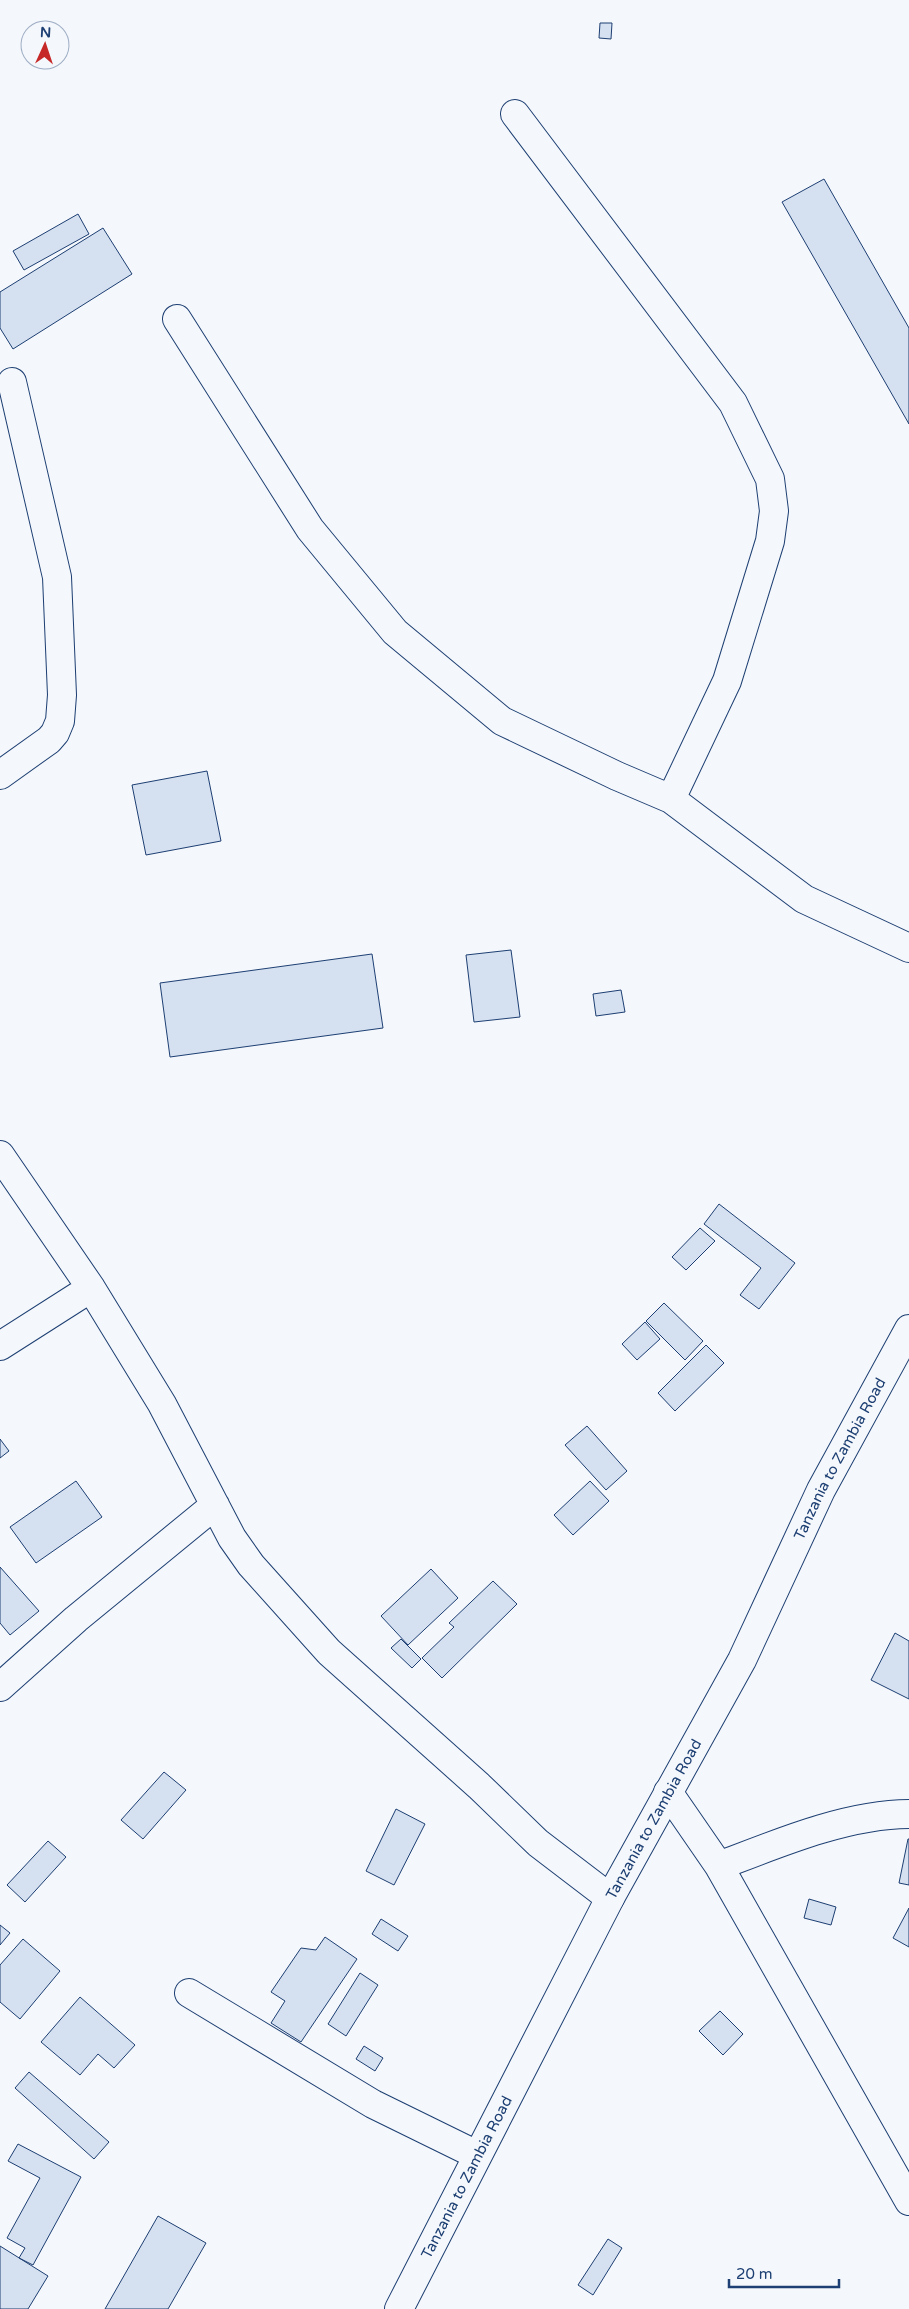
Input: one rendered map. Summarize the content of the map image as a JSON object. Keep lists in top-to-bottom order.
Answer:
{
  "streets": {
    "main road": ["Tanzania to Zambia Road"]
  },
  "scale_bar": "20 m",
  "north": "top"
}
